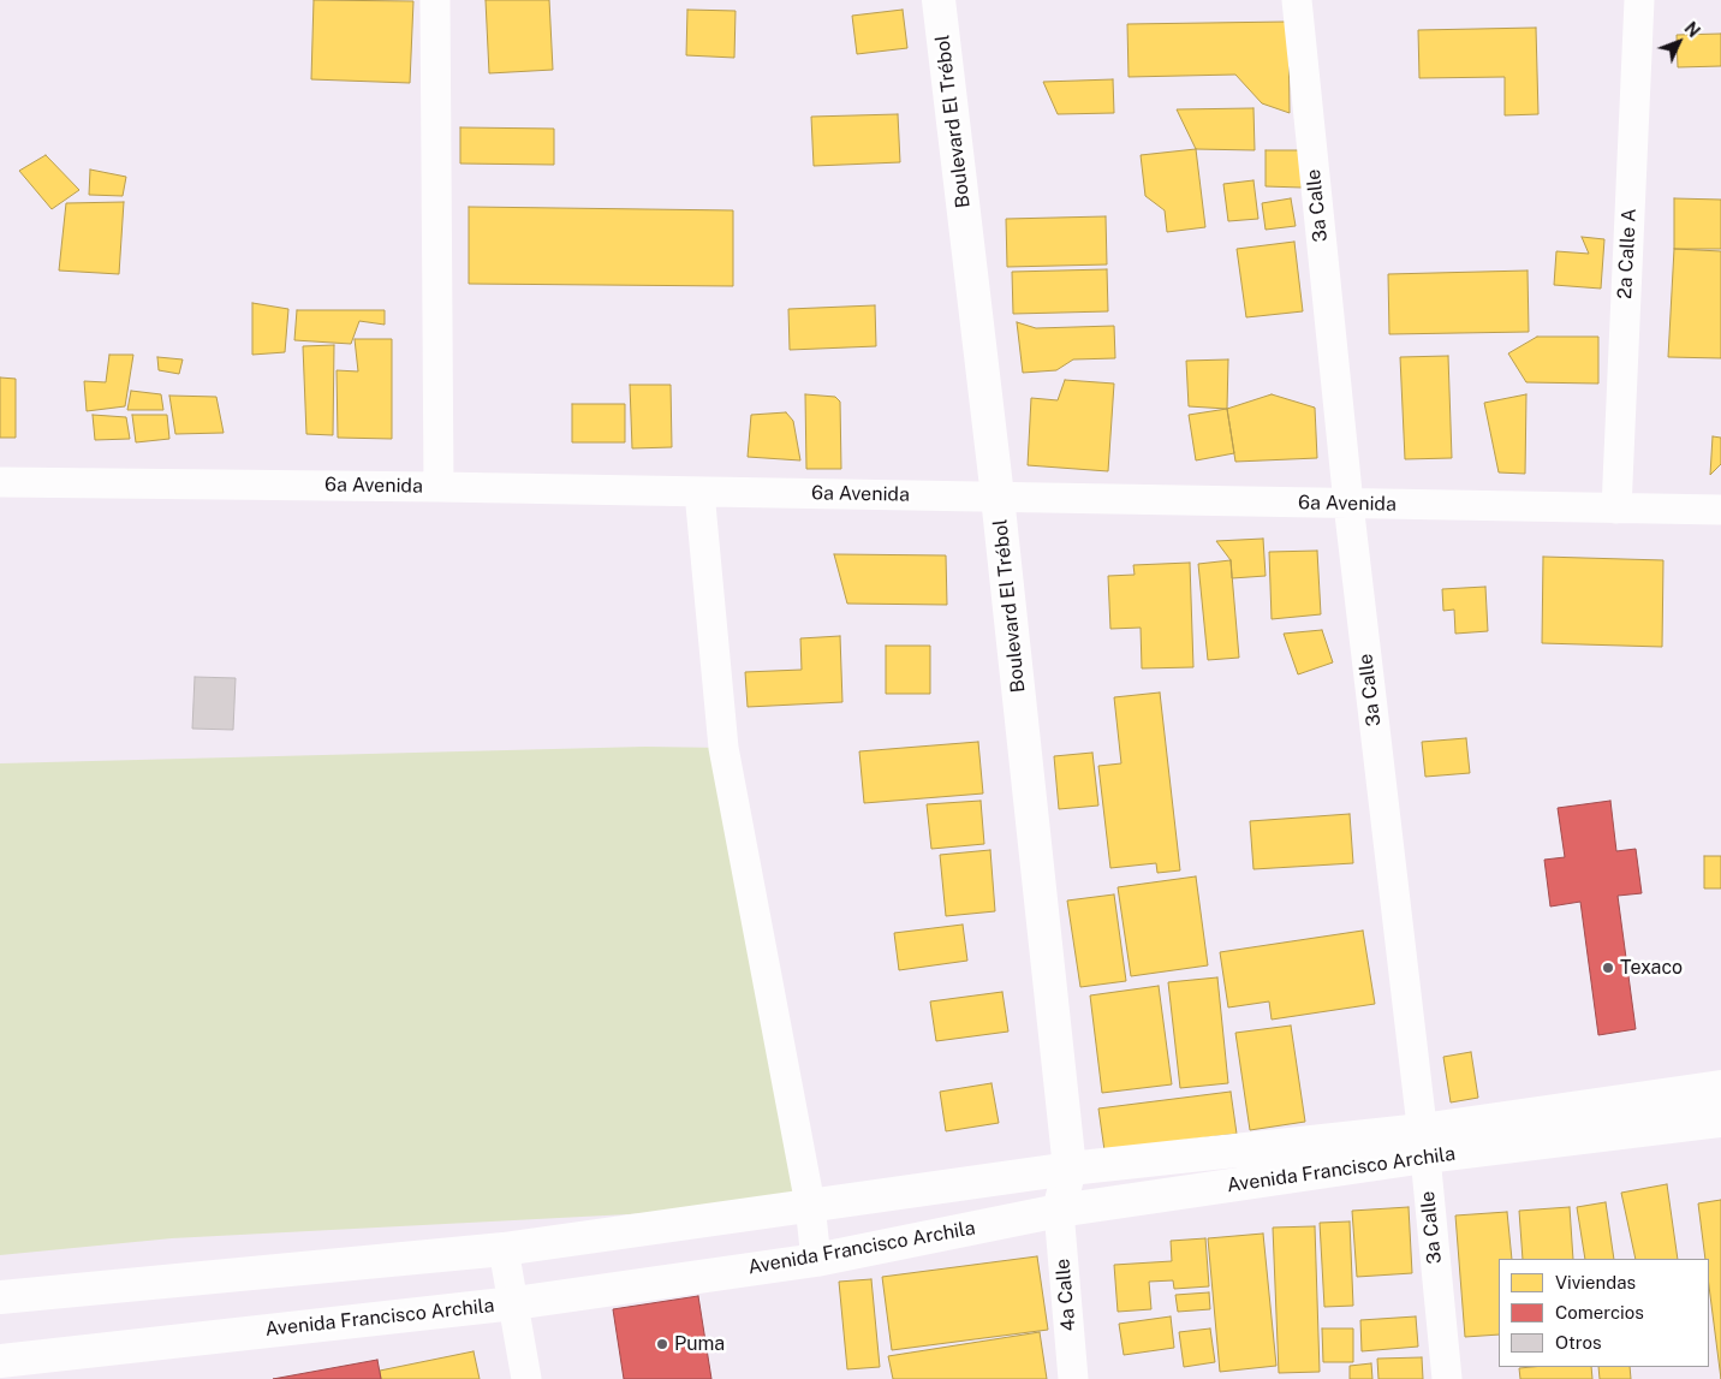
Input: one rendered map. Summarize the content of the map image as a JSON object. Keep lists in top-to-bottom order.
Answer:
{
  "streets": {
    "main road": ["Boulevard El Trébol", "Avenida Francisco Archila"],
    "street": [
      "3a Calle",
      "2a Calle A",
      "6a Avenida",
      "4a Calle"
    ]
  },
  "crossings": [
    ["Boulevard El Trébol", "6a Avenida"],
    ["Boulevard El Trébol", "Avenida Francisco Archila"],
    ["Boulevard El Trébol", "4a Calle"],
    ["3a Calle", "6a Avenida"],
    ["3a Calle", "Avenida Francisco Archila"],
    ["2a Calle A", "6a Avenida"],
    ["Avenida Francisco Archila", "4a Calle"]
  ],
  "places": ["Texaco", "Puma"],
  "legend": ["Viviendas", "Comercios", "Otros"],
  "north": "top right"
}
